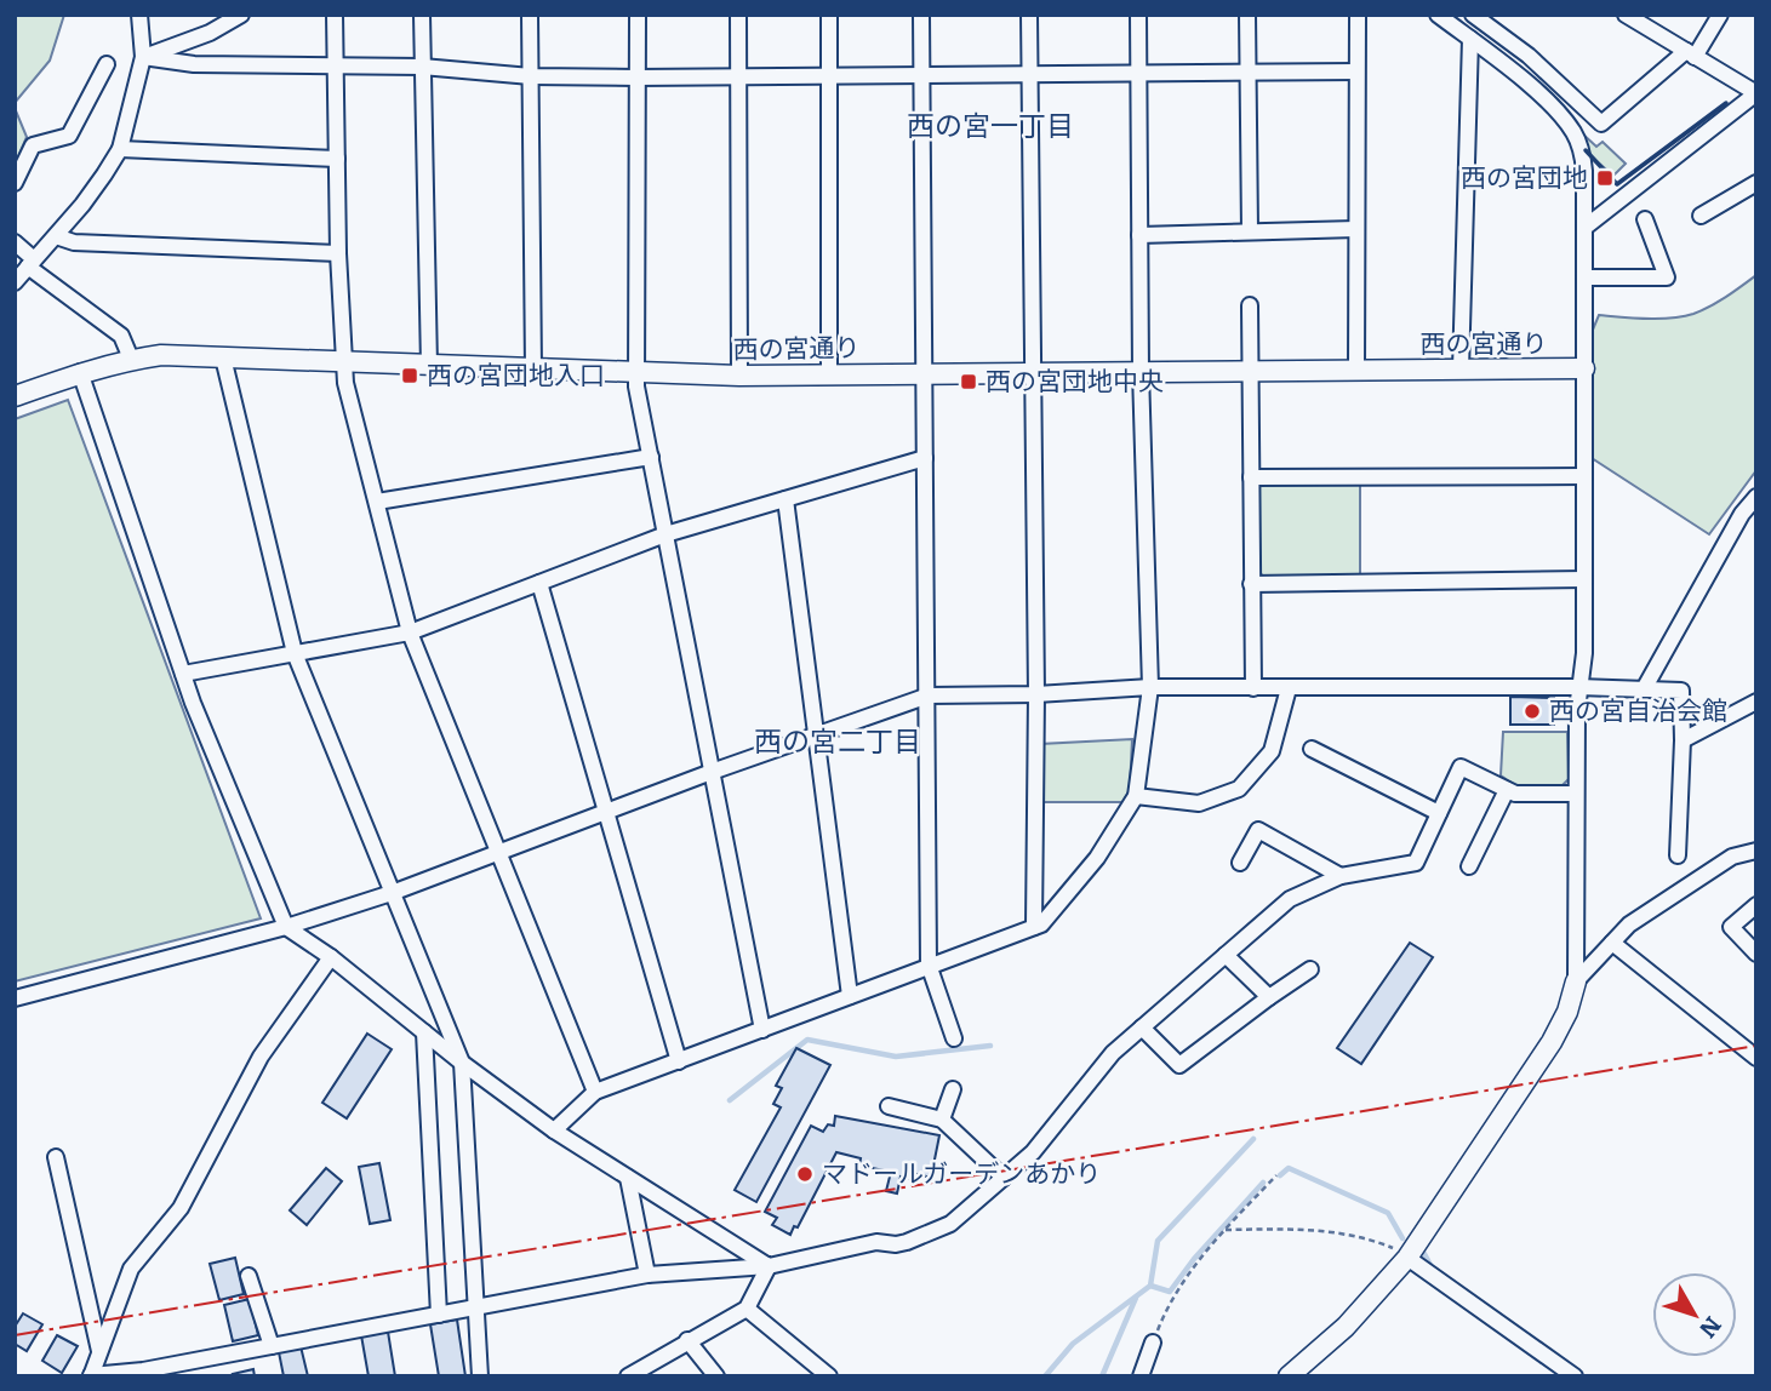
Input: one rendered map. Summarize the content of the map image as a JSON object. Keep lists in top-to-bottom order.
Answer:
{
  "streets": {
    "street": ["西の宮通り"]
  },
  "districts": ["西の宮一丁目", "西の宮二丁目"],
  "places": {
    "transit": ["西の宮団地", "西の宮団地入口", "西の宮団地中央"],
    "other": ["西の宮自治会館", "マドールガーデンあかり"]
  },
  "north": "bottom right"
}
